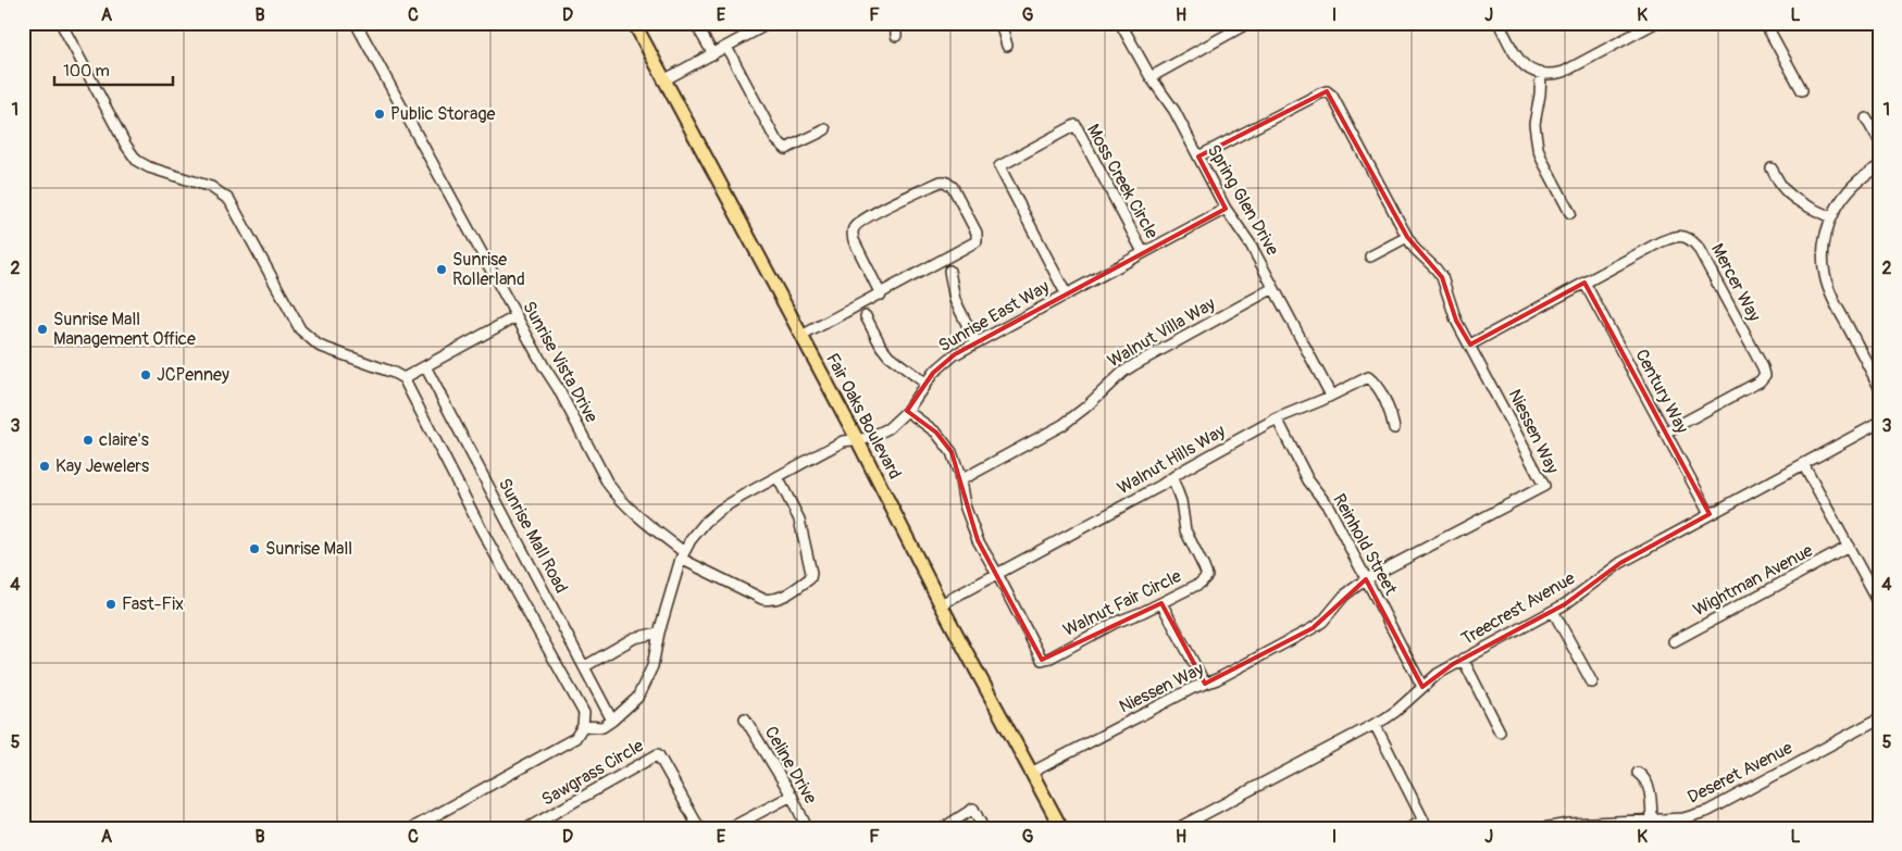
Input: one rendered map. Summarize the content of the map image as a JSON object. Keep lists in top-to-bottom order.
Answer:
{
  "streets": {
    "main road": ["Fair Oaks Boulevard"],
    "street": [
      "Moss Creek Circle",
      "Spring Glen Drive",
      "Mercer Way",
      "Sunrise East Way",
      "Walnut Villa Way",
      "Sunrise Vista Drive",
      "Century Way",
      "Niessen Way",
      "Walnut Hills Way",
      "Sunrise Mall Road",
      "Reinhold Street",
      "Wightman Avenue",
      "Walnut Fair Circle",
      "Treecrest Avenue",
      "Celine Drive",
      "Sawgrass Circle",
      "Deseret Avenue"
    ]
  },
  "crossings": [
    ["Moss Creek Circle", "Sunrise East Way"],
    ["Spring Glen Drive", "Sunrise East Way"],
    ["Spring Glen Drive", "Walnut Villa Way"],
    ["Spring Glen Drive", "Niessen Way"],
    ["Spring Glen Drive", "Walnut Hills Way"],
    ["Mercer Way", "Century Way"],
    ["Mercer Way", "Niessen Way"],
    ["Sunrise East Way", "Sunrise Vista Drive"],
    ["Sunrise East Way", "Fair Oaks Boulevard"],
    ["Sunrise East Way", "Sunrise Mall Road"],
    ["Century Way", "Treecrest Avenue"],
    ["Fair Oaks Boulevard", "Niessen Way"],
    ["Fair Oaks Boulevard", "Walnut Hills Way"],
    ["Niessen Way", "Reinhold Street"],
    ["Walnut Hills Way", "Reinhold Street"],
    ["Walnut Hills Way", "Walnut Fair Circle"],
    ["Reinhold Street", "Treecrest Avenue"]
  ],
  "places": [
    "Public Storage",
    "Sunrise Rollerland",
    "Sunrise Mall Management Office",
    "JCPenney",
    "claire's",
    "Kay Jewelers",
    "Sunrise Mall",
    "Fast-Fix"
  ],
  "scale_bar": "100 m",
  "grid": {
    "columns": [
      "A",
      "B",
      "C",
      "D",
      "E",
      "F",
      "G",
      "H",
      "I",
      "J",
      "K",
      "L"
    ],
    "rows": [
      "1",
      "2",
      "3",
      "4",
      "5"
    ]
  }
}
